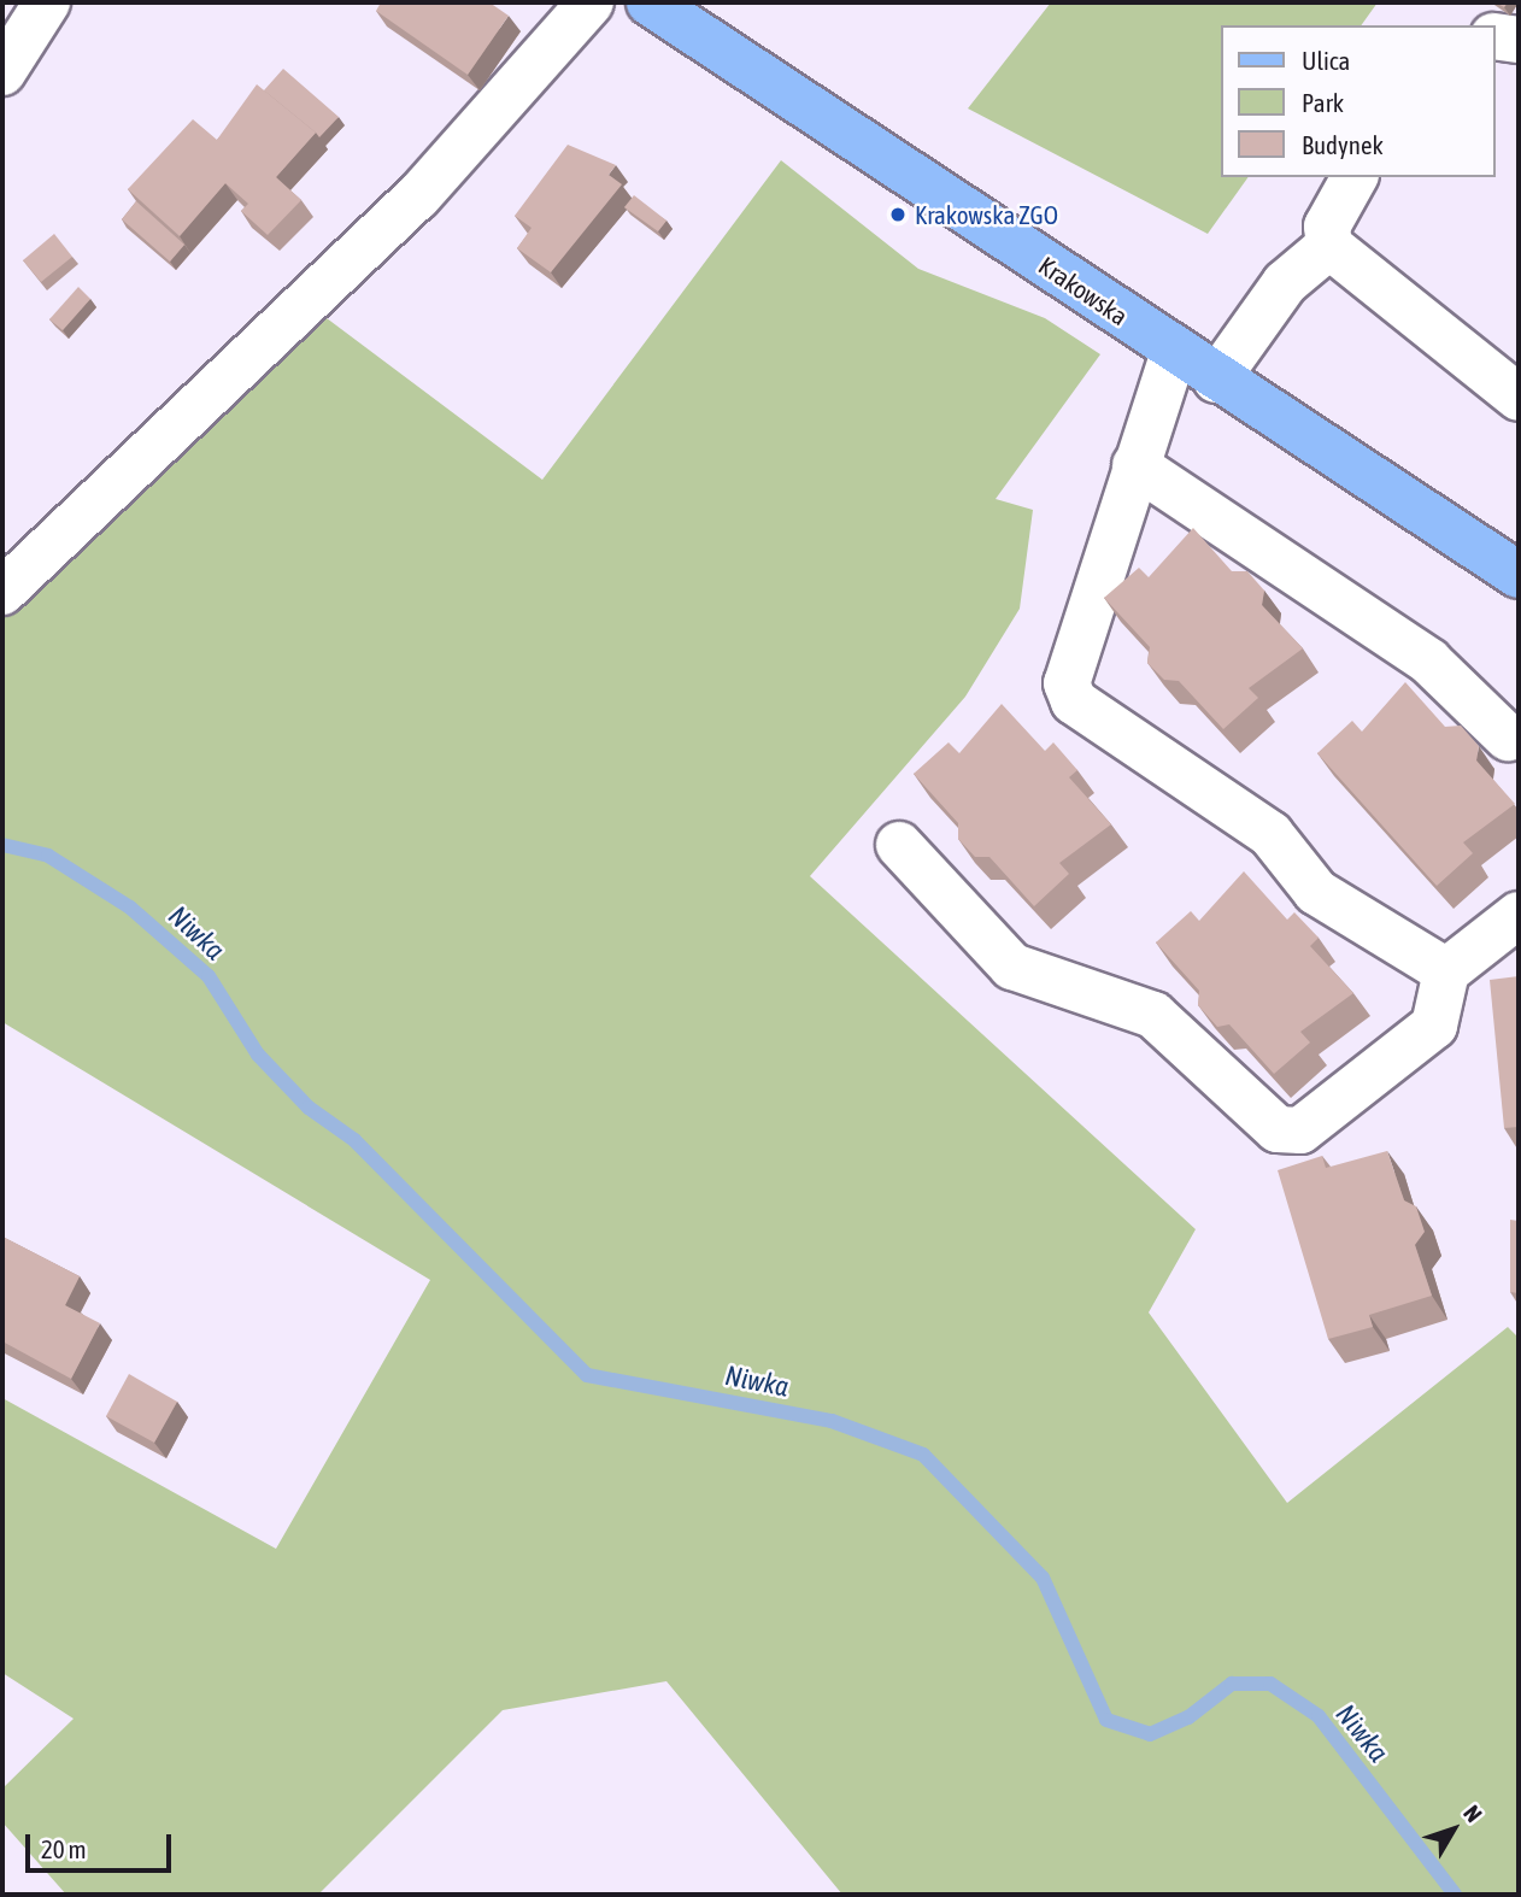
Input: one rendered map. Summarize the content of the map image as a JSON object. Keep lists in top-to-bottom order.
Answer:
{
  "streets": {
    "main road": ["Krakowska"]
  },
  "water": ["Niwka"],
  "places": ["Krakowska ZGO"],
  "legend": ["Ulica", "Park", "Budynek"],
  "scale_bar": "20 m",
  "north": "top right"
}
